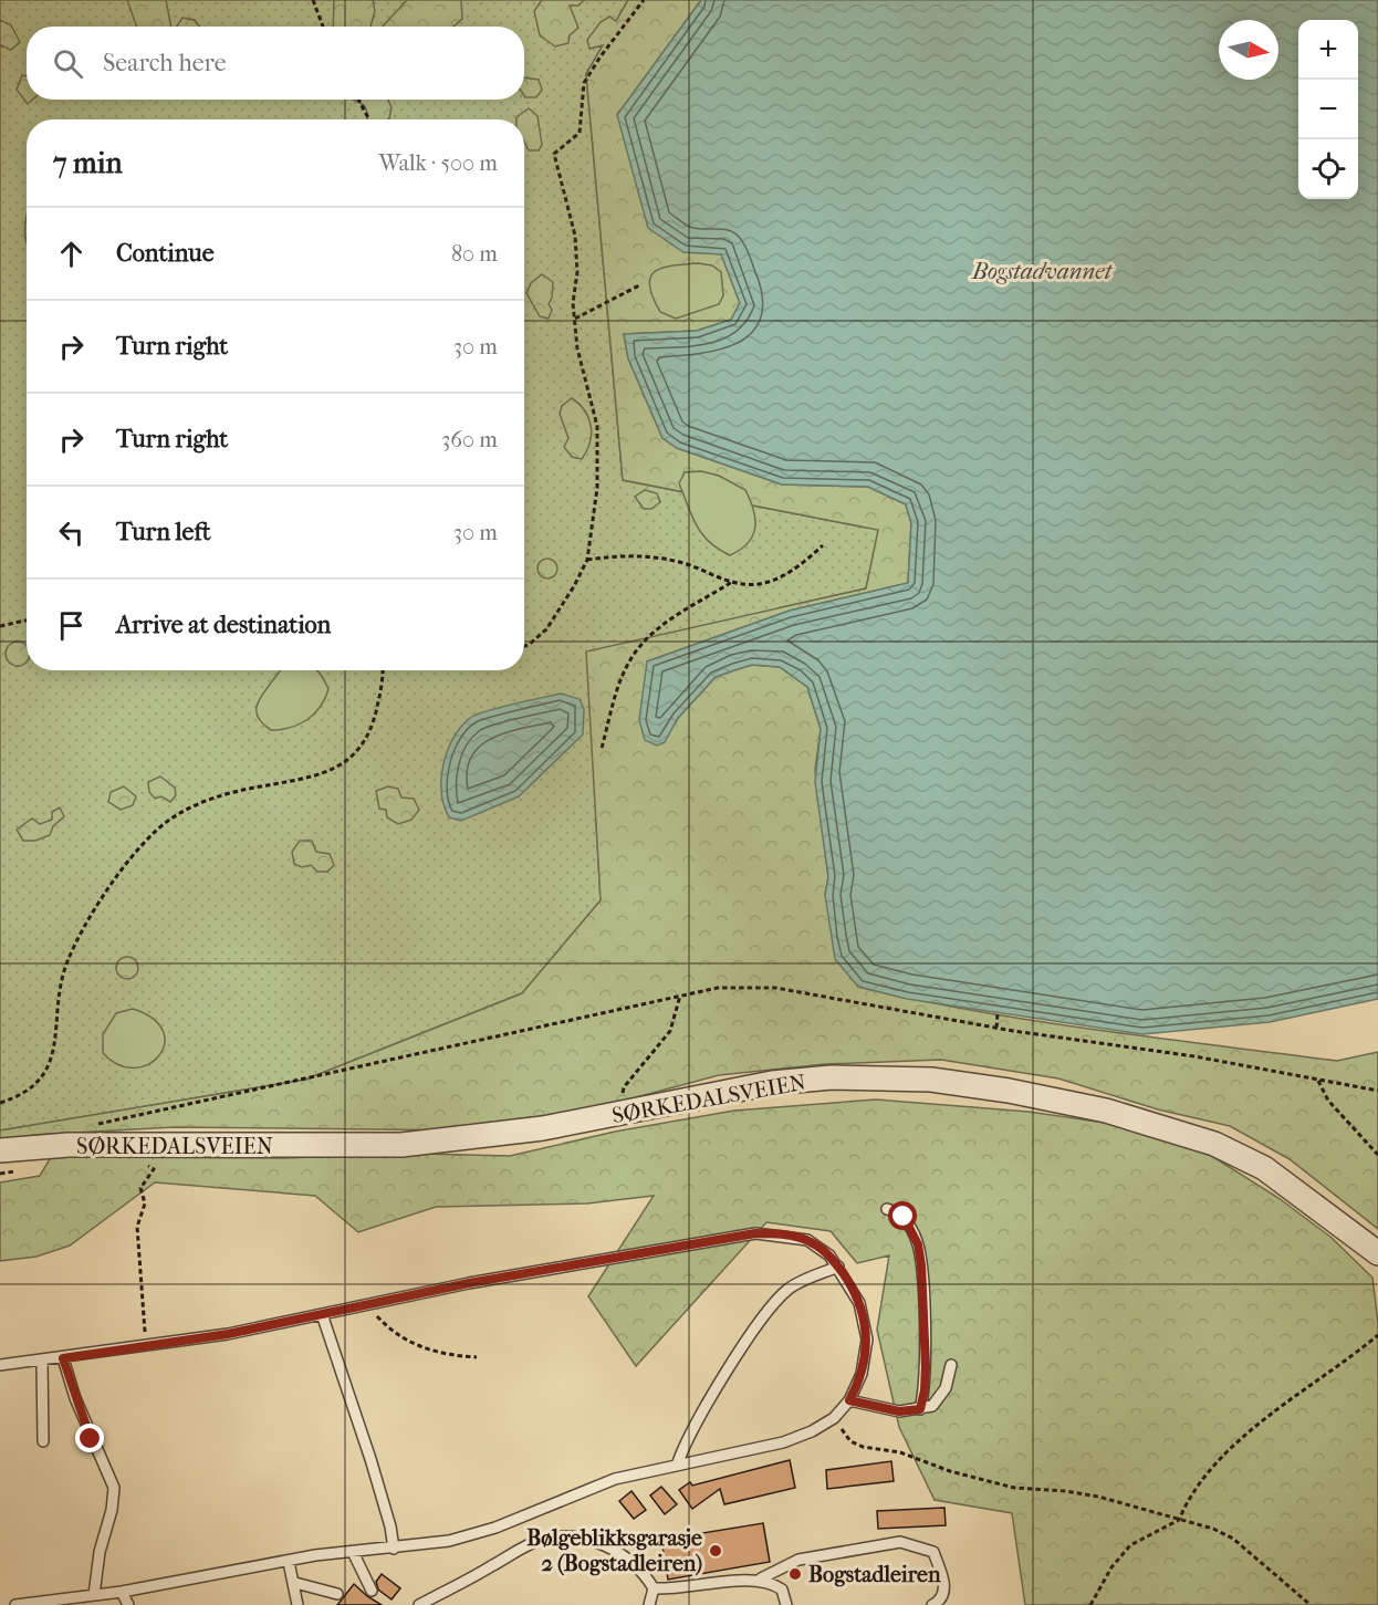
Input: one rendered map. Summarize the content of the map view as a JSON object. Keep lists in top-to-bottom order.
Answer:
{
  "streets": {
    "street": ["SØRKEDALSVEIEN"]
  },
  "water": ["Bogstadvannet"],
  "places": ["Bølgeblikksgarasje 2 (Bogstadleiren)", "Bogstadleiren"],
  "north": "right",
  "page": {
    "map_buttons": ["+", "−"],
    "search": "Search here",
    "heading": ["7 min", "Walk · 500 m"],
    "list": [
      ["Continue", "80 m"],
      ["Turn right", "30 m"],
      ["Turn right", "360 m"],
      ["Turn left", "30 m"],
      "Arrive at destination"
    ]
  }
}
